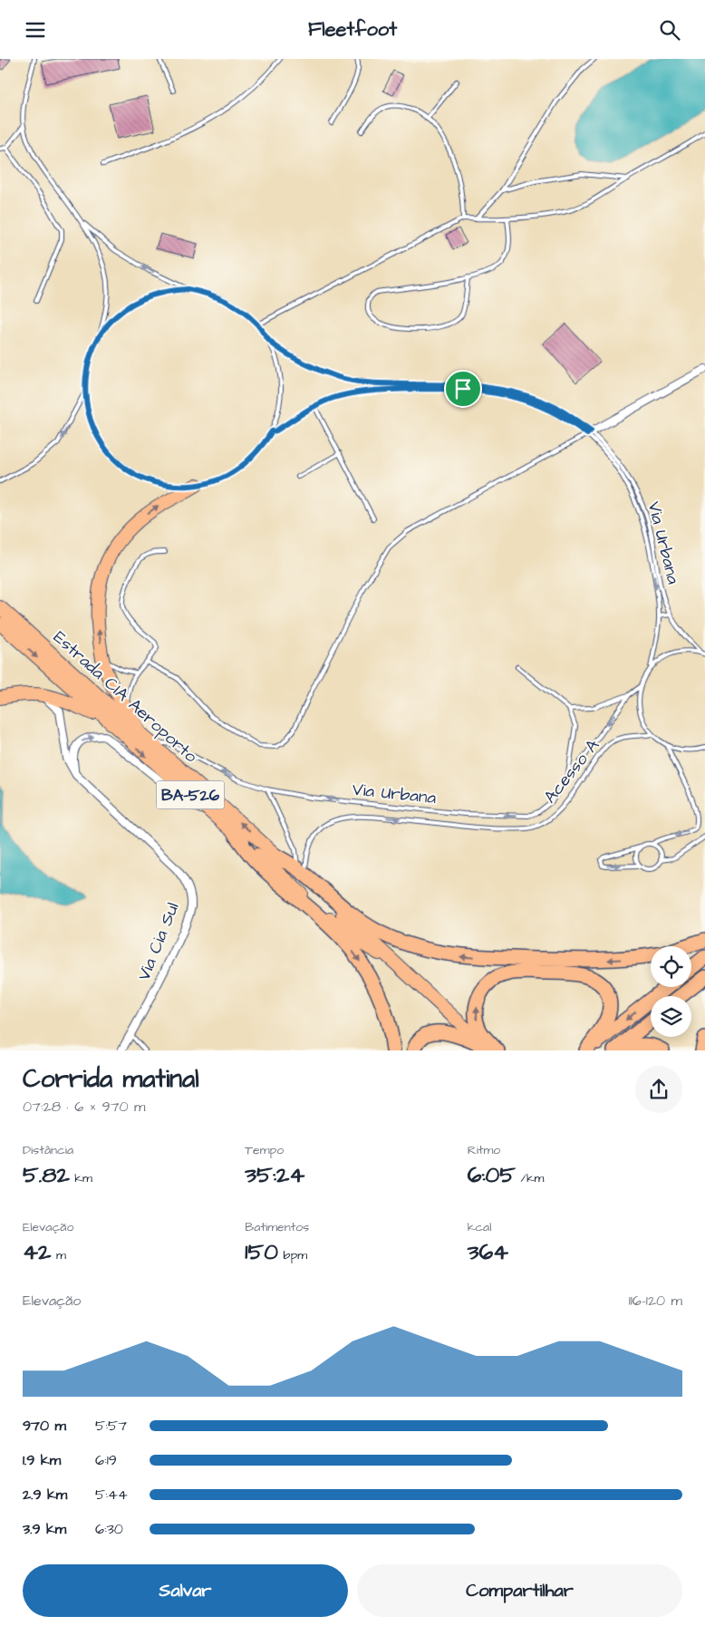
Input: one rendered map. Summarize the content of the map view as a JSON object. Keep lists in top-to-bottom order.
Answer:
{
  "streets": {
    "highway": ["Estrada CIA Aeroporto", "BA-526"],
    "street": ["Via Cia Sul"],
    "lane": ["Via Urbana", "Acesso A"]
  },
  "crossings": [
    ["Via Urbana", "Estrada CIA Aeroporto"]
  ],
  "one_way": ["Acesso A"],
  "page": {
    "header": "Fleetfoot",
    "heading": ["Corrida matinal", "07:28 · 6 × 970 m"],
    "stats": [
      ["Distância", "5.82 km"],
      ["Tempo", "35:24"],
      ["Ritmo", "6:05 /km"],
      ["Elevação", "42 m"],
      ["Batimentos", "150 bpm"],
      ["kcal", "364"]
    ],
    "chart": ["Elevação", "116–120 m"],
    "list": [
      {
        "name": "970 m",
        "note": "5:57"
      },
      {
        "name": "1.9 km",
        "note": "6:19"
      },
      {
        "name": "2.9 km",
        "note": "5:44"
      },
      {
        "name": "3.9 km",
        "note": "6:30"
      }
    ],
    "buttons": ["Salvar", "Compartilhar"]
  }
}
